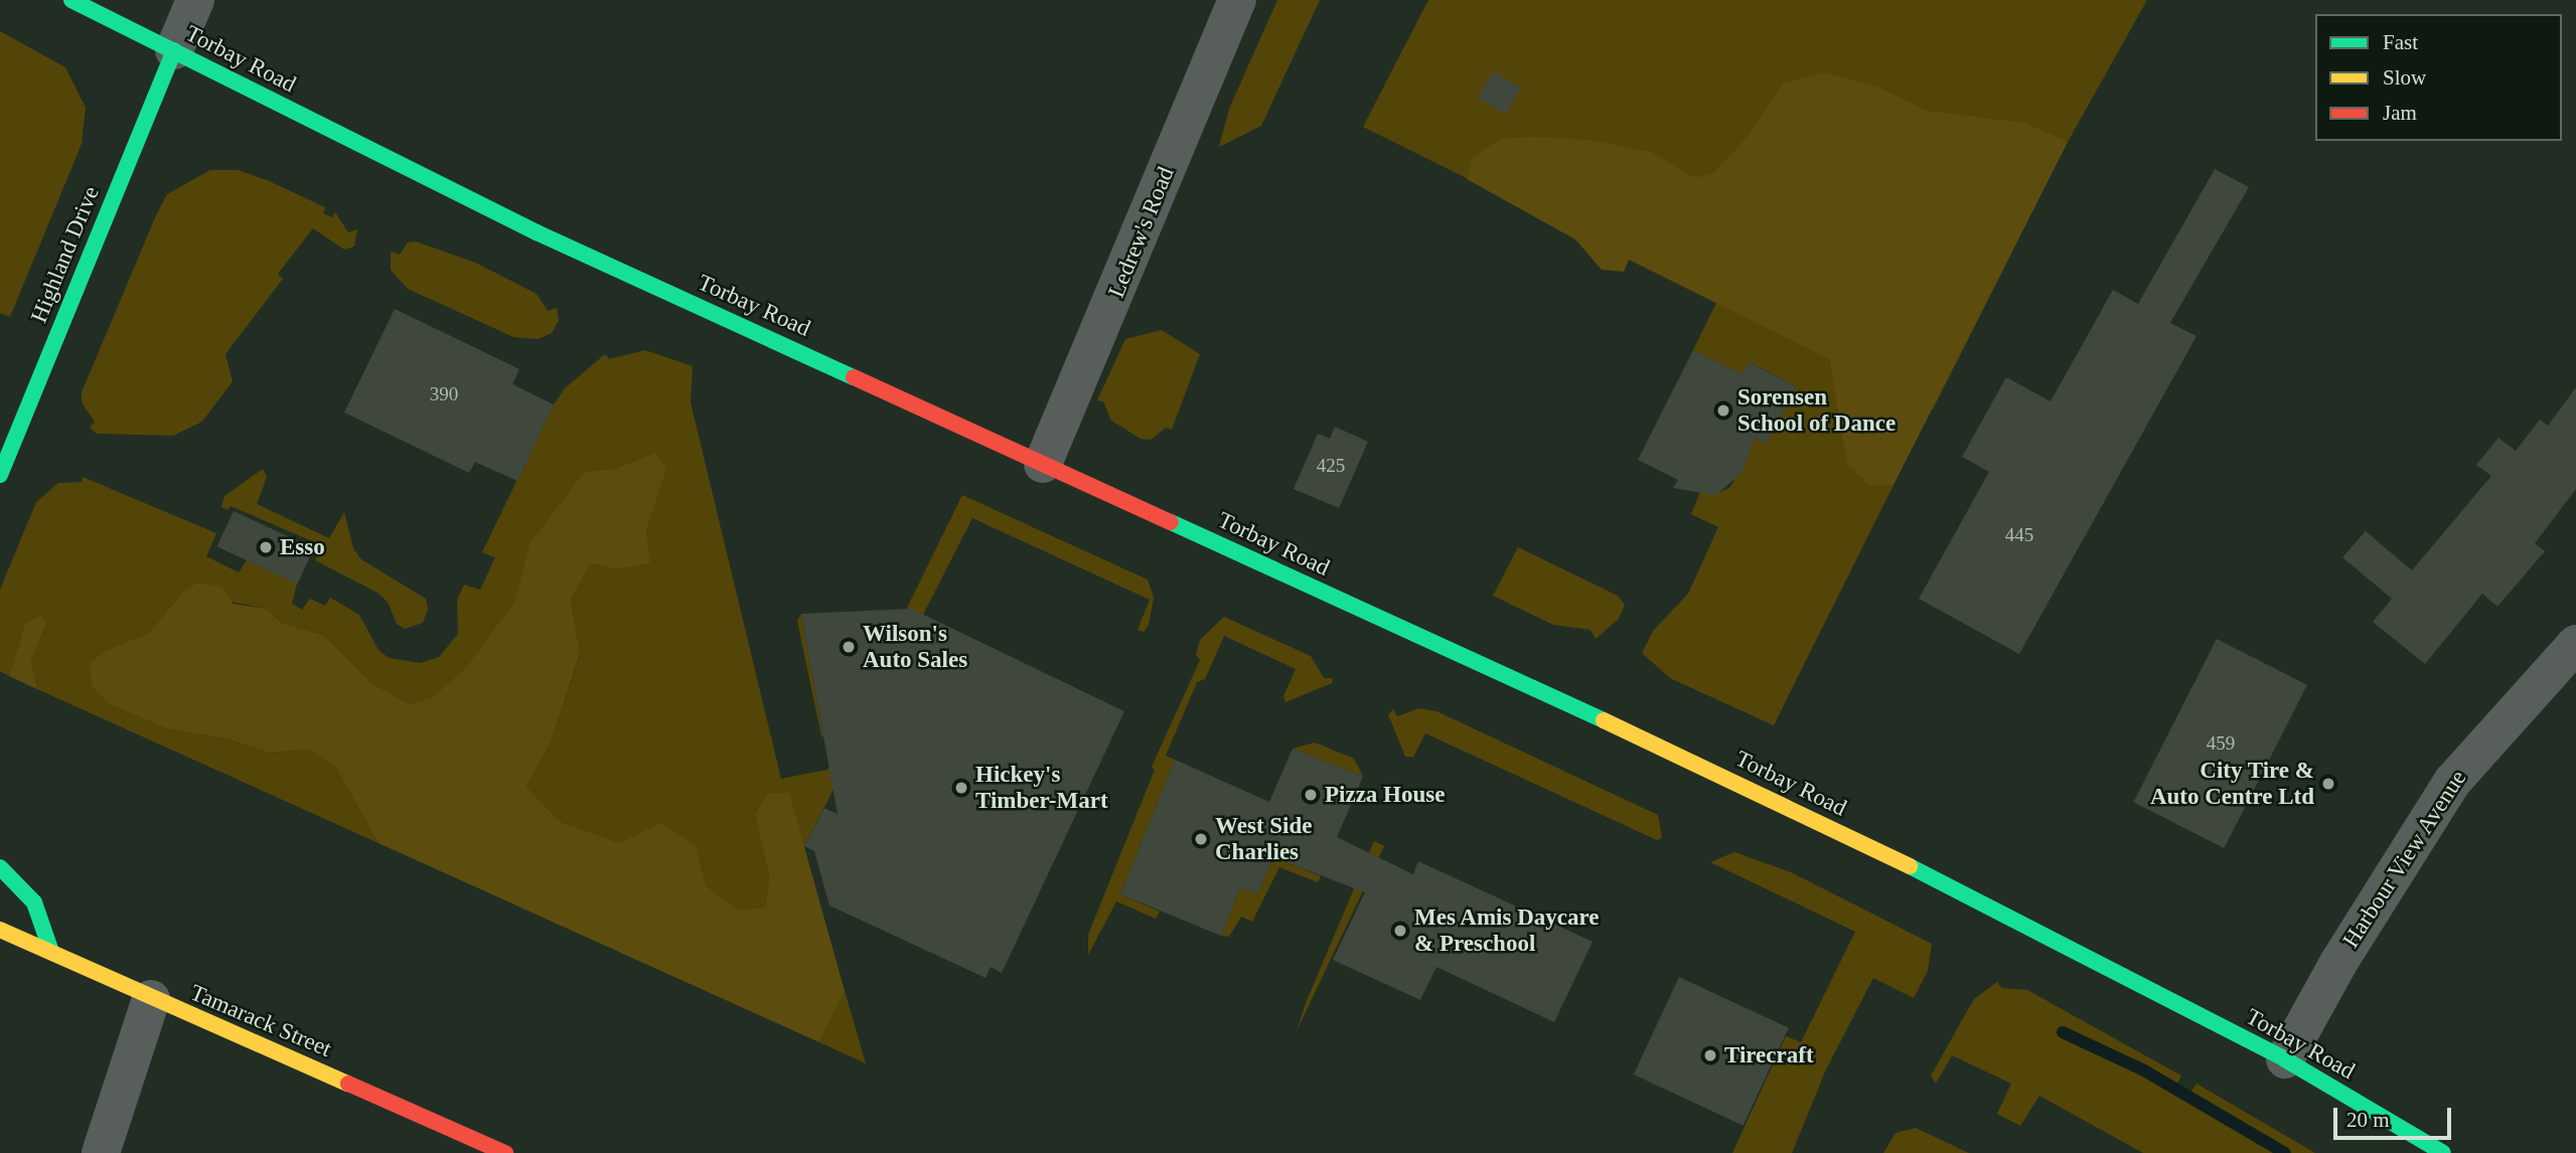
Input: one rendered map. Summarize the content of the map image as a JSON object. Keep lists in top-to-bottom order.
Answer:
{
  "streets": {
    "main road": ["Torbay Road", "Highland Drive", "Tamarack Street"],
    "street": ["Ledrew's Road", "Harbour View Avenue"]
  },
  "crossings": [
    ["Torbay Road", "Ledrew's Road"],
    ["Torbay Road", "Highland Drive"],
    ["Torbay Road", "Harbour View Avenue"]
  ],
  "places": [
    "Sorensen School of Dance",
    "Esso",
    "Wilson's Auto Sales",
    "City Tire & Auto Centre Ltd",
    "Hickey's Timber-Mart",
    "Pizza House",
    "West Side Charlies",
    "Mes Amis Daycare & Preschool",
    "Tirecraft"
  ],
  "house_numbers": [
    "390",
    "425",
    "445",
    "459"
  ],
  "legend": ["Fast", "Slow", "Jam"],
  "scale_bar": "20 m"
}
